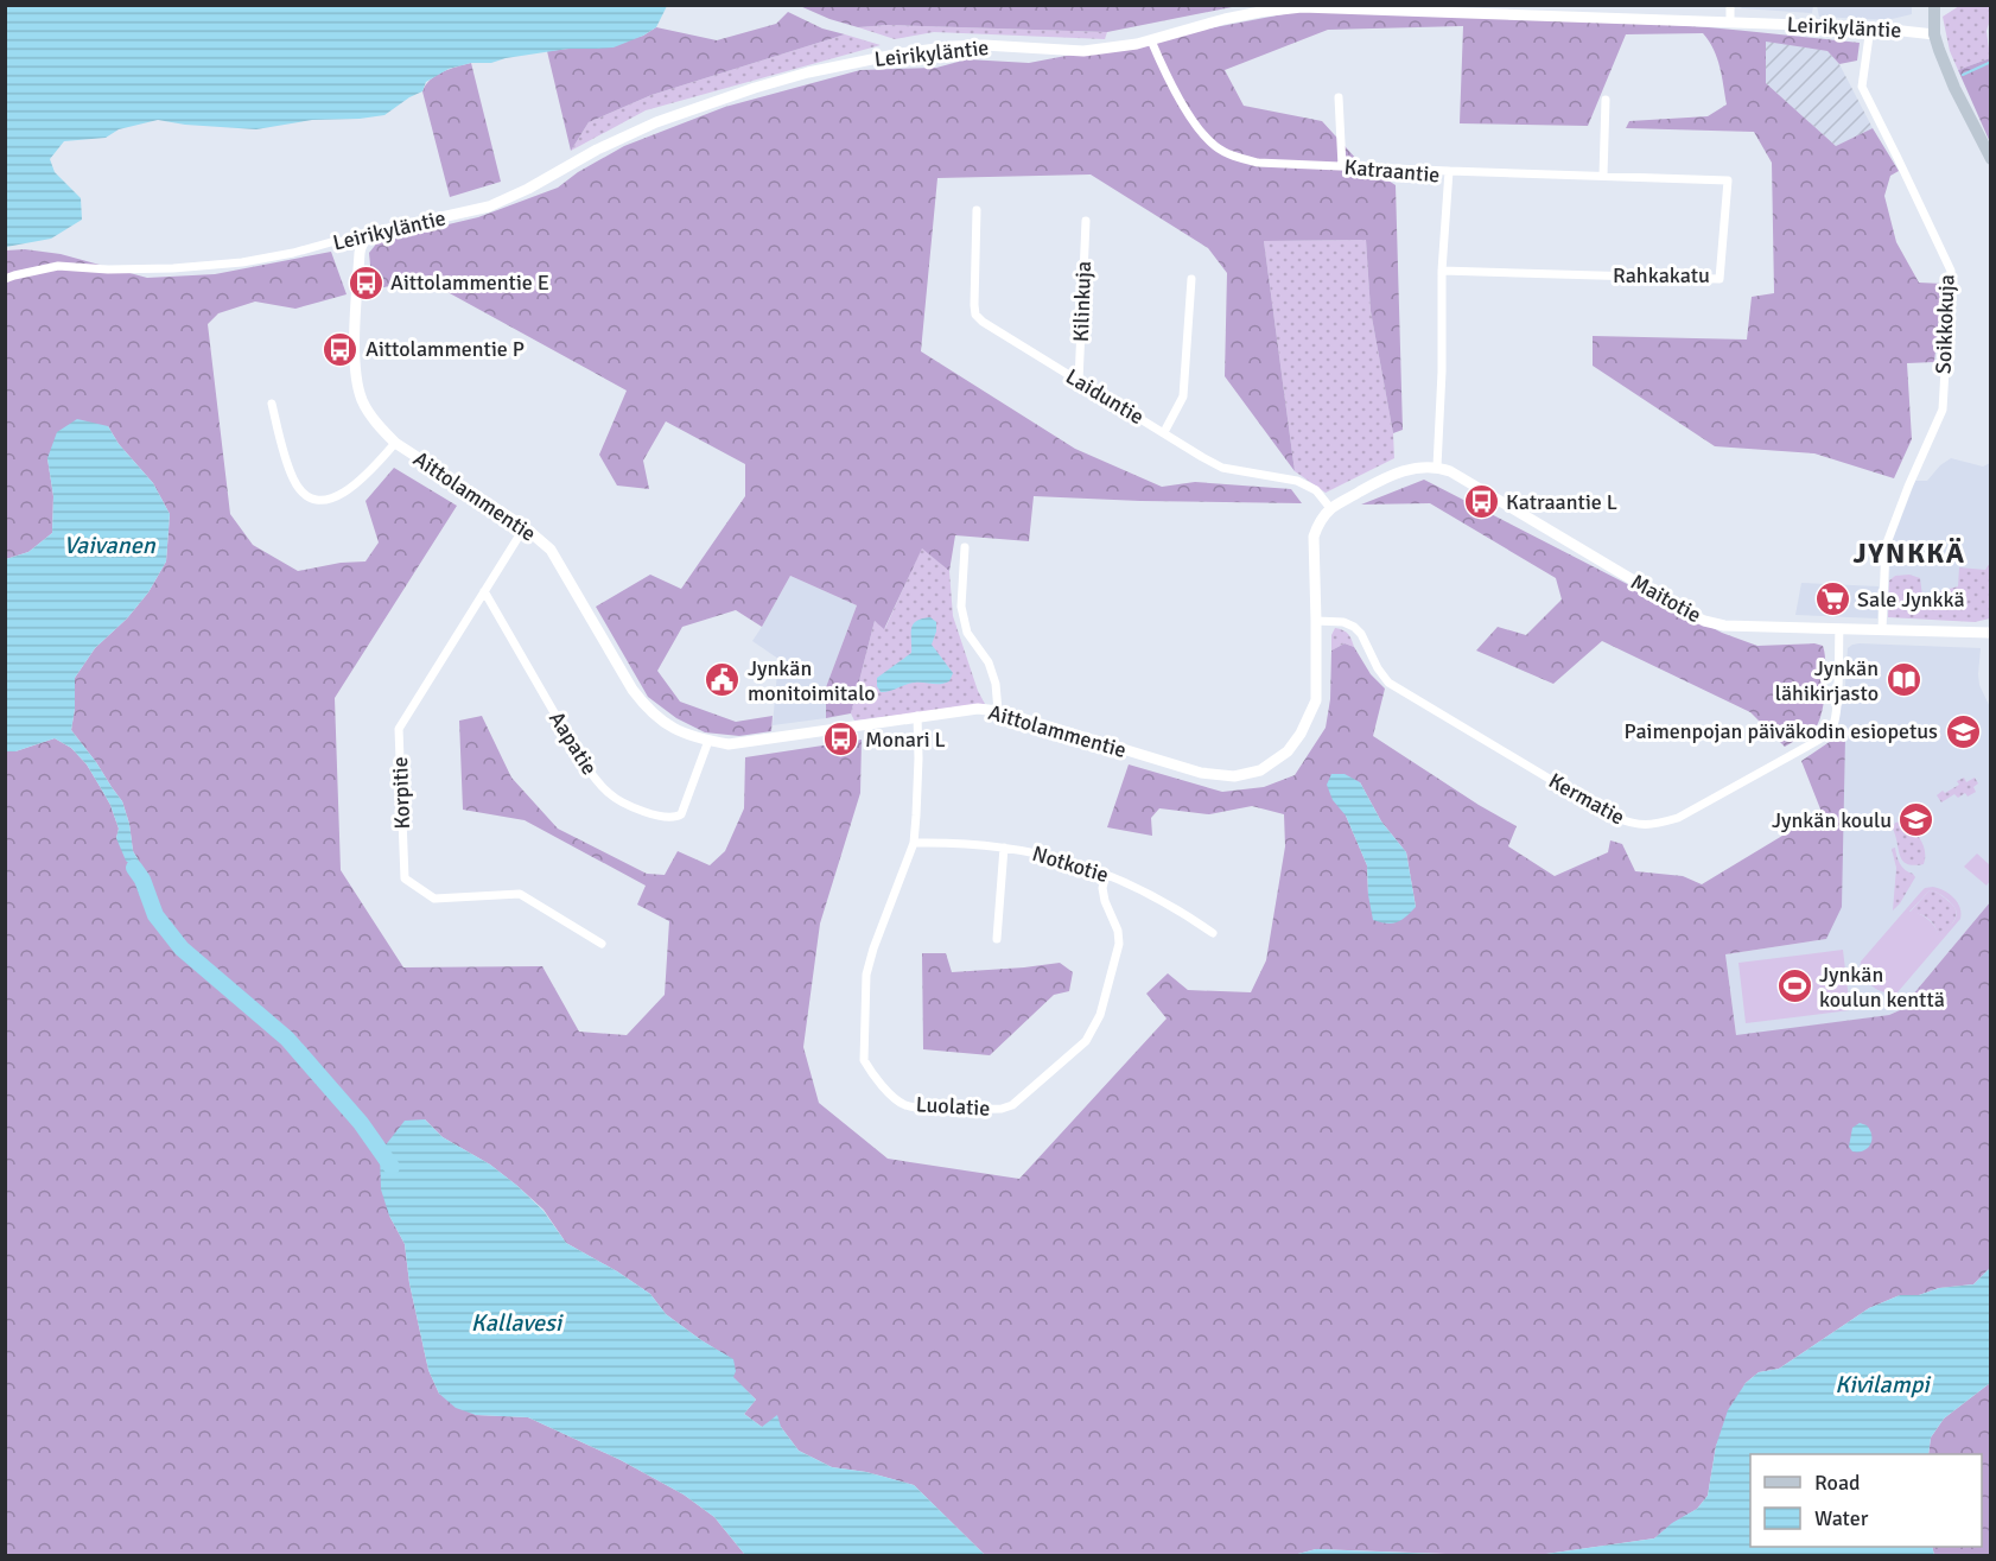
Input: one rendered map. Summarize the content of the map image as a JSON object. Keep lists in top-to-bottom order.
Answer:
{
  "streets": {
    "street": [
      "Leirikyläntie",
      "Katraantie",
      "Rahkakatu",
      "Kilinkuja",
      "Soikkokuja",
      "Laiduntie",
      "Aittolammentie",
      "Maitotie",
      "Aapatie",
      "Korpitie",
      "Kermatie",
      "Notkotie",
      "Luolatie"
    ]
  },
  "crossings": [
    ["Leirikyläntie", "Katraantie"],
    ["Leirikyläntie", "Soikkokuja"],
    ["Leirikyläntie", "Aittolammentie"],
    ["Katraantie", "Rahkakatu"],
    ["Katraantie", "Maitotie"],
    ["Kilinkuja", "Laiduntie"],
    ["Soikkokuja", "Maitotie"],
    ["Laiduntie", "Aittolammentie"],
    ["Aittolammentie", "Aapatie"],
    ["Aittolammentie", "Korpitie"],
    ["Aittolammentie", "Kermatie"],
    ["Aittolammentie", "Luolatie"],
    ["Maitotie", "Kermatie"],
    ["Aapatie", "Korpitie"],
    ["Notkotie", "Luolatie"]
  ],
  "districts": ["JYNKKÄ"],
  "water": ["Vaivanen", "Kallavesi", "Kivilampi"],
  "places": {
    "bus stop": [
      "Aittolammentie E",
      "Aittolammentie P",
      "Katraantie L",
      "Monari L"
    ],
    "supermarket": ["Sale Jynkkä"],
    "public building": ["Jynkän monitoimitalo"],
    "library": ["Jynkän lähikirjasto"],
    "school or university": ["Paimenpojan päiväkodin esiopetus", "Jynkän koulu"],
    "sports": ["Jynkän koulun kenttä"]
  },
  "legend": ["Road", "Water"]
}
